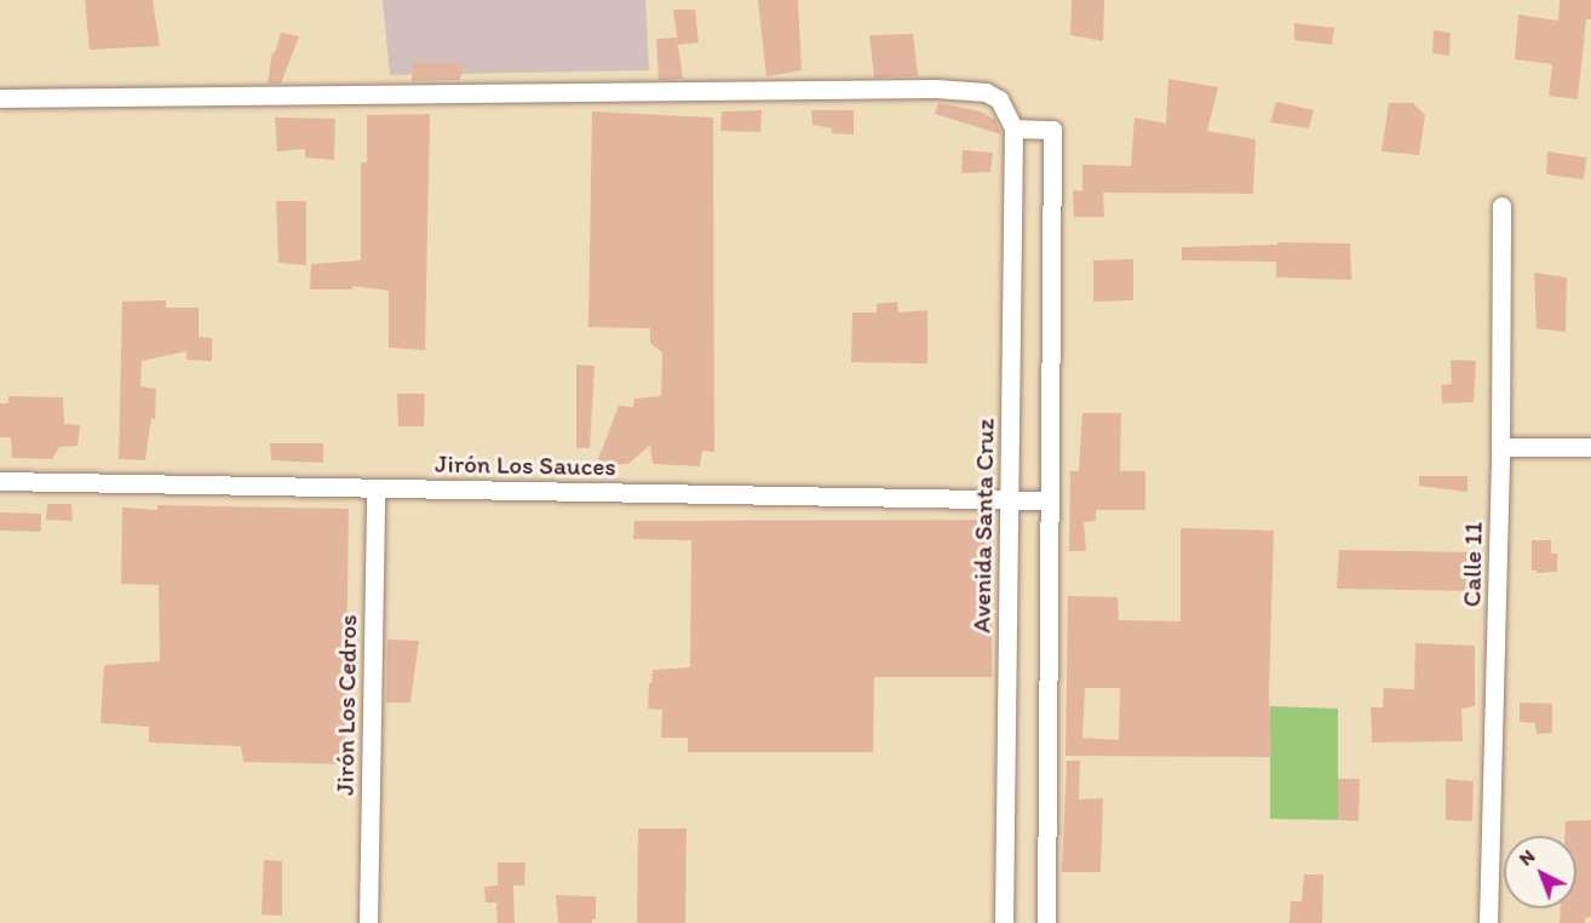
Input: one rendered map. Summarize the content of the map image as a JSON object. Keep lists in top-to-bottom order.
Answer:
{
  "streets": {
    "street": [
      "Jirón Los Sauces",
      "Avenida Santa Cruz",
      "Calle 11",
      "Jirón Los Cedros"
    ]
  },
  "crossings": [
    ["Jirón Los Sauces", "Avenida Santa Cruz"],
    ["Jirón Los Sauces", "Jirón Los Cedros"]
  ],
  "north": "top left"
}
